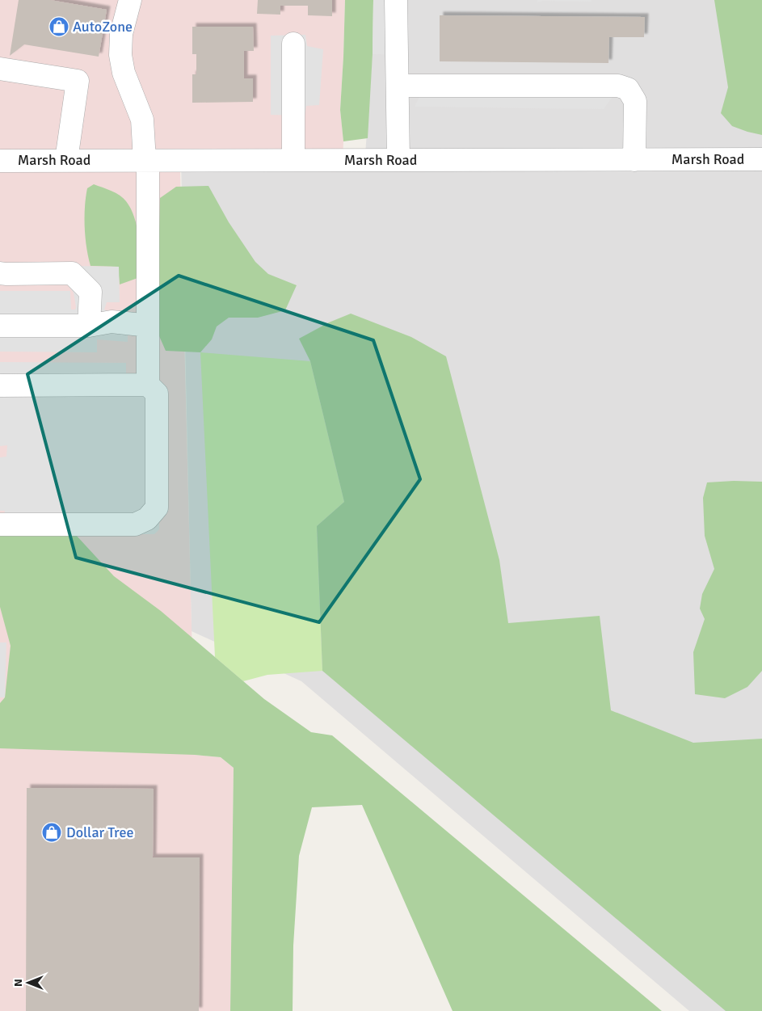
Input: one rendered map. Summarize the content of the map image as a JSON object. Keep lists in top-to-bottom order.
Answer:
{
  "streets": {
    "street": ["Marsh Road"]
  },
  "places": {
    "shop": ["AutoZone", "Dollar Tree"]
  },
  "north": "left"
}
